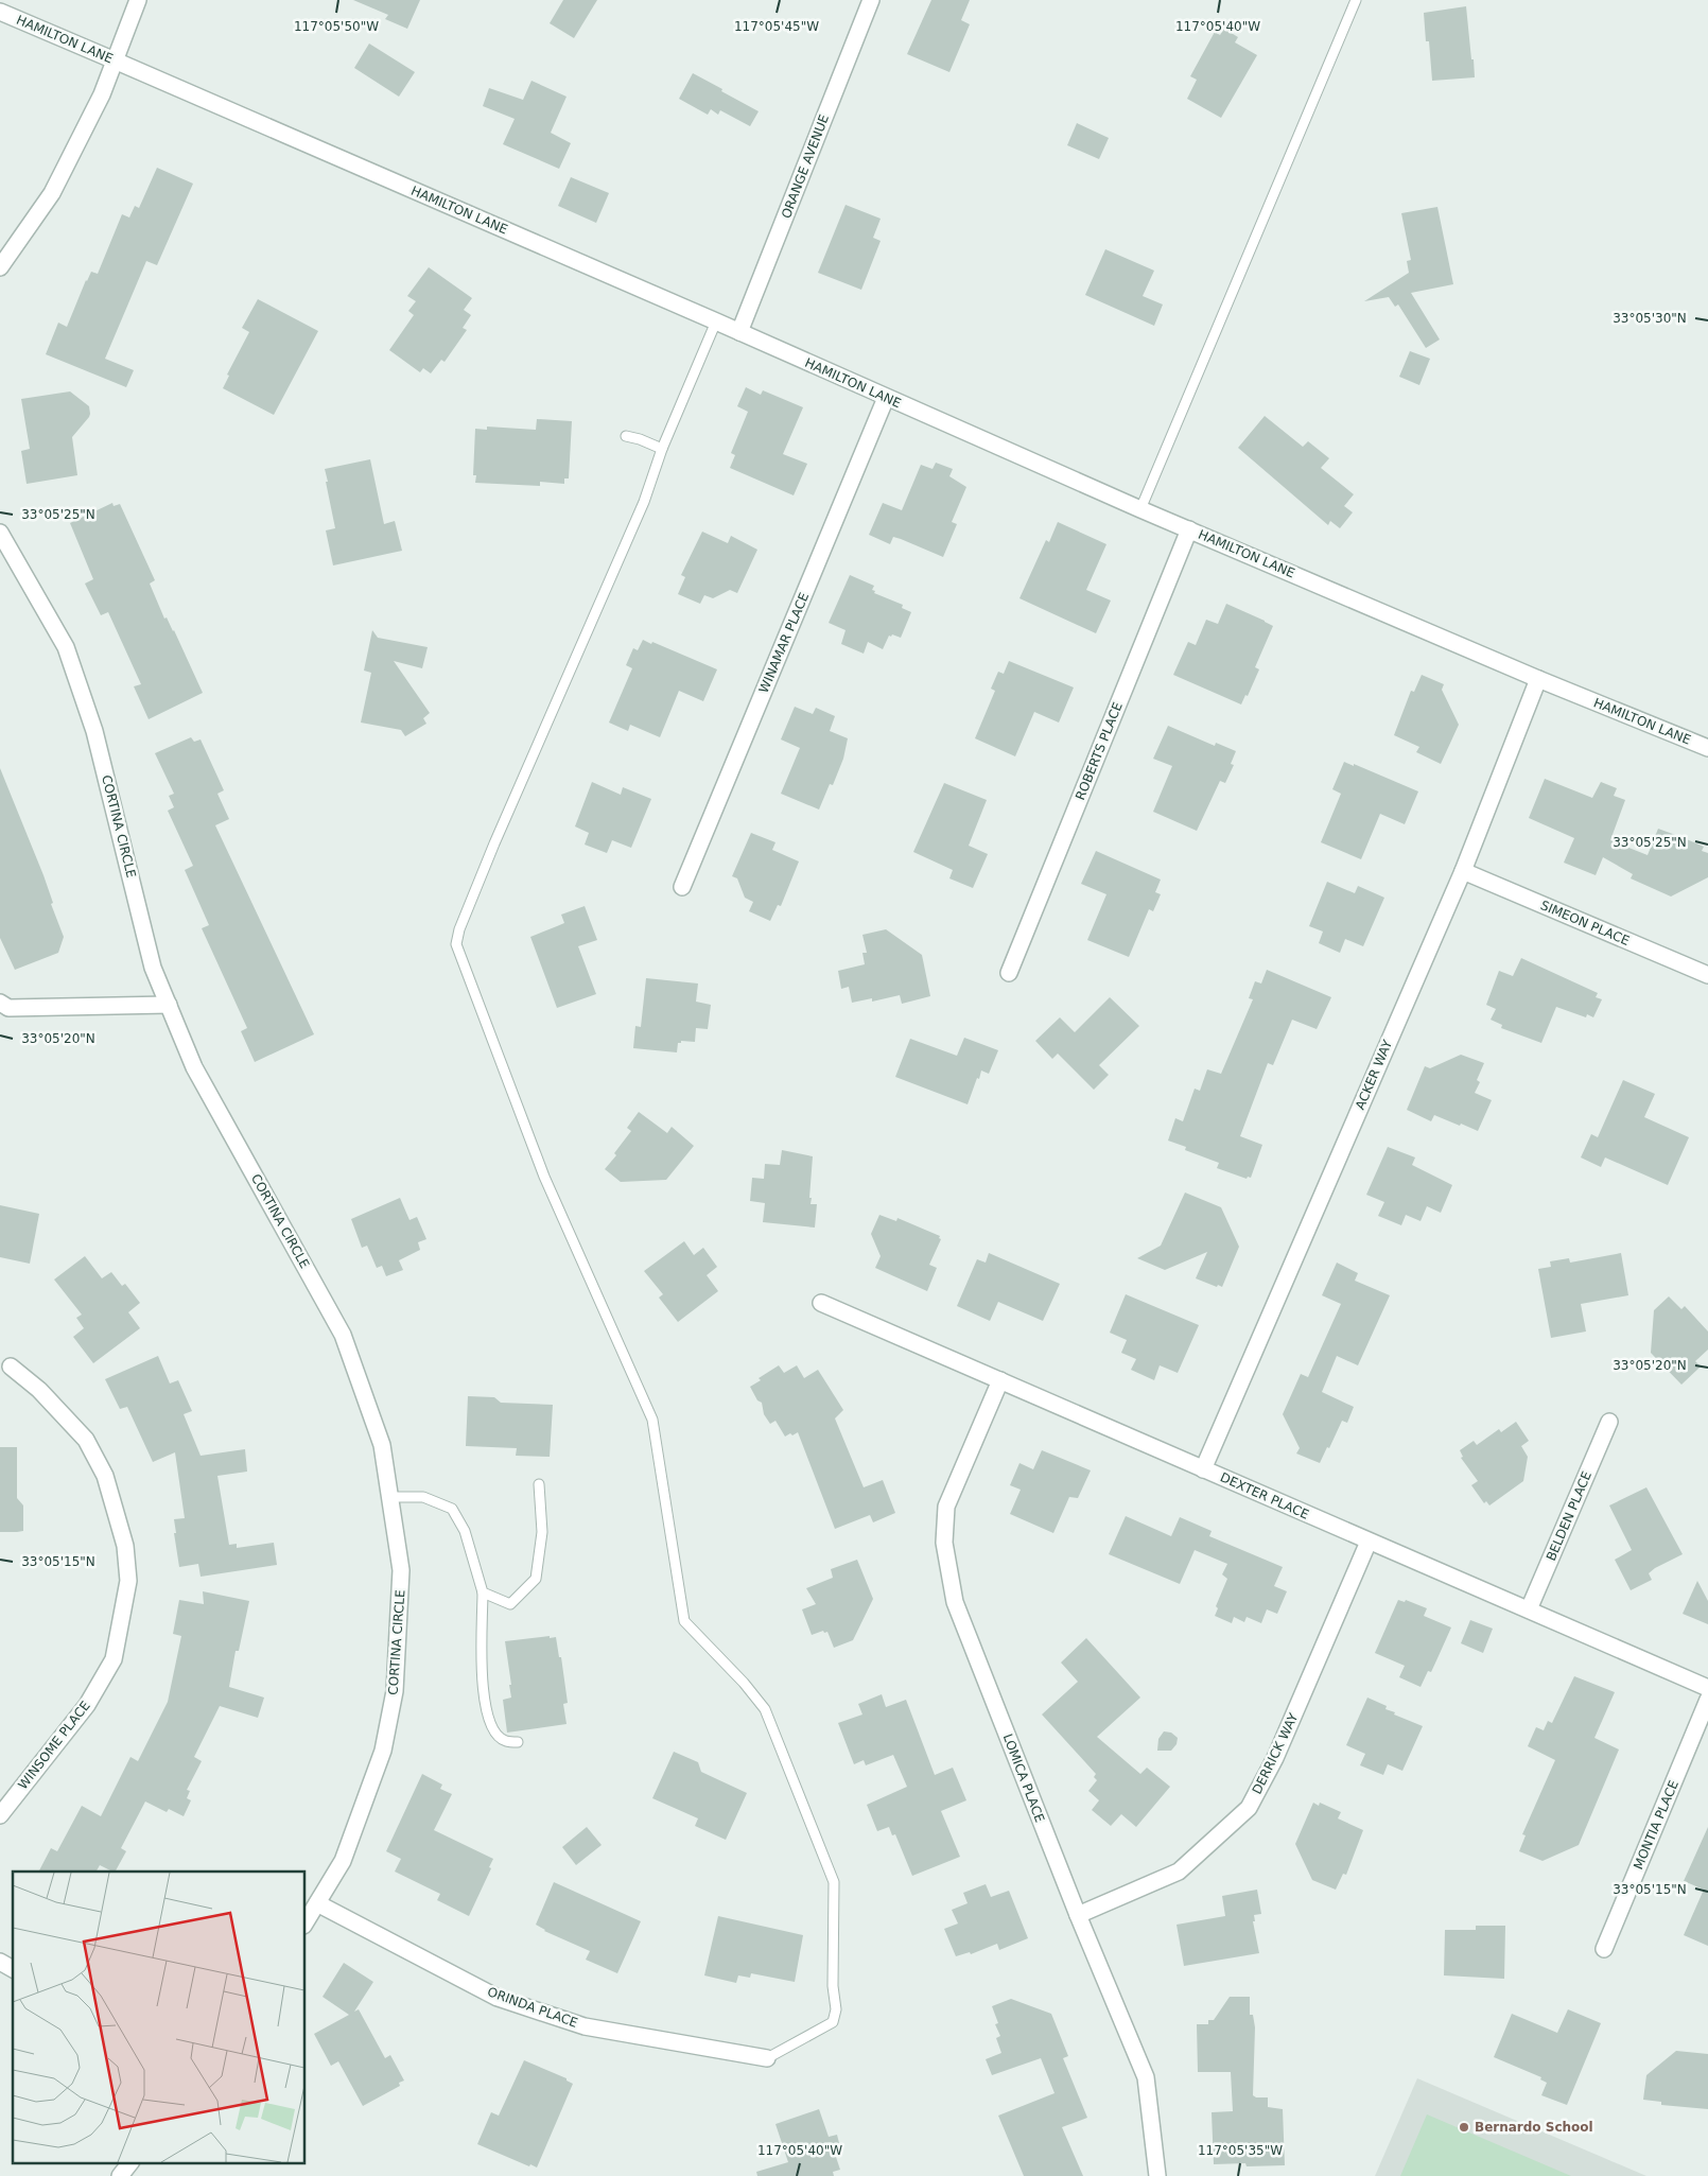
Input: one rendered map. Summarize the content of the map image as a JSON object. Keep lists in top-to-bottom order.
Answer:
{
  "streets": {
    "street": [
      "HAMILTON LANE",
      "ORANGE AVENUE",
      "WINAMAR PLACE",
      "ROBERTS PLACE",
      "CORTINA CIRCLE",
      "SIMEON PLACE",
      "ACKER WAY",
      "DEXTER PLACE",
      "BELDEN PLACE",
      "WINSOME PLACE",
      "DERRICK WAY",
      "LOMICA PLACE",
      "MONTIA PLACE",
      "ORINDA PLACE"
    ]
  },
  "crossings": [
    ["HAMILTON LANE", "ORANGE AVENUE"],
    ["HAMILTON LANE", "WINAMAR PLACE"],
    ["HAMILTON LANE", "ROBERTS PLACE"],
    ["HAMILTON LANE", "ACKER WAY"],
    ["CORTINA CIRCLE", "ORINDA PLACE"],
    ["SIMEON PLACE", "ACKER WAY"],
    ["ACKER WAY", "DEXTER PLACE"],
    ["DEXTER PLACE", "BELDEN PLACE"],
    ["DEXTER PLACE", "DERRICK WAY"],
    ["DEXTER PLACE", "LOMICA PLACE"],
    ["DERRICK WAY", "LOMICA PLACE"]
  ],
  "places": ["Bernardo School"],
  "coordinates": [
    "117°05'50\"W",
    "117°05'45\"W",
    "117°05'40\"W",
    "33°05'30\"N",
    "33°05'25\"N",
    "33°05'20\"N",
    "33°05'15\"N",
    "117°05'35\"W"
  ]
}
